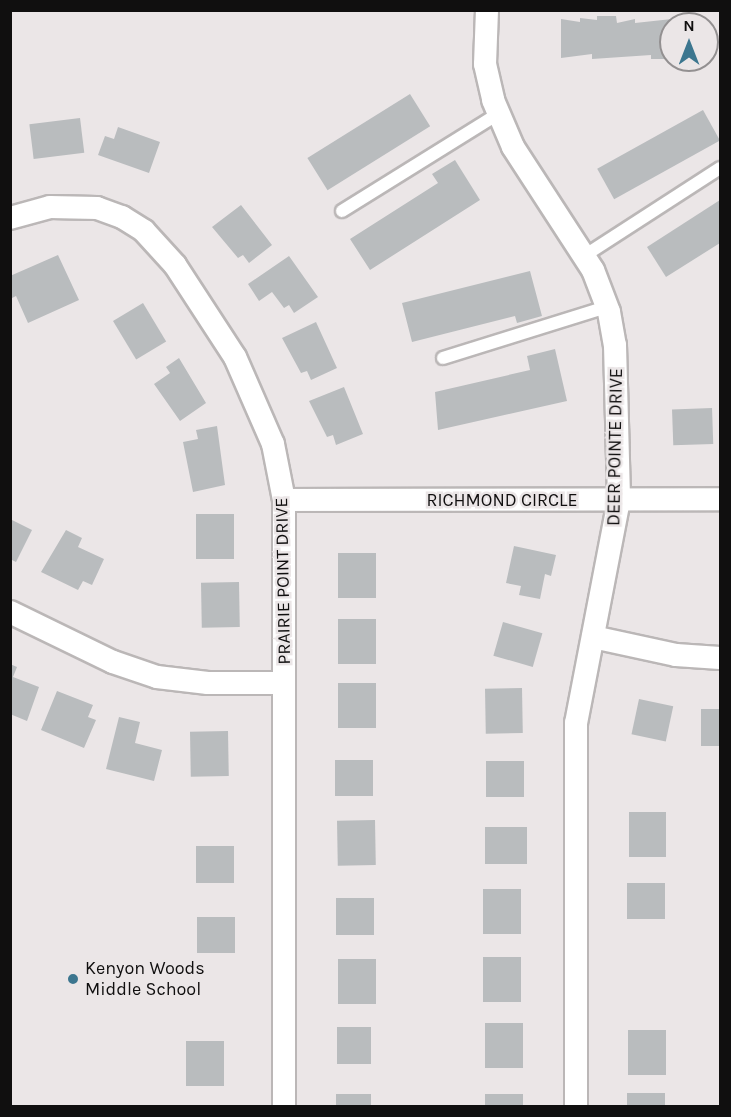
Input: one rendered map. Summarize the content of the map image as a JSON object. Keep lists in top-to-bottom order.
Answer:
{
  "streets": {
    "street": ["DEER POINTE DRIVE", "RICHMOND CIRCLE", "PRAIRIE POINT DRIVE"]
  },
  "crossings": [
    ["DEER POINTE DRIVE", "RICHMOND CIRCLE"],
    ["RICHMOND CIRCLE", "PRAIRIE POINT DRIVE"]
  ],
  "places": ["Kenyon Woods Middle School"],
  "north": "top"
}
